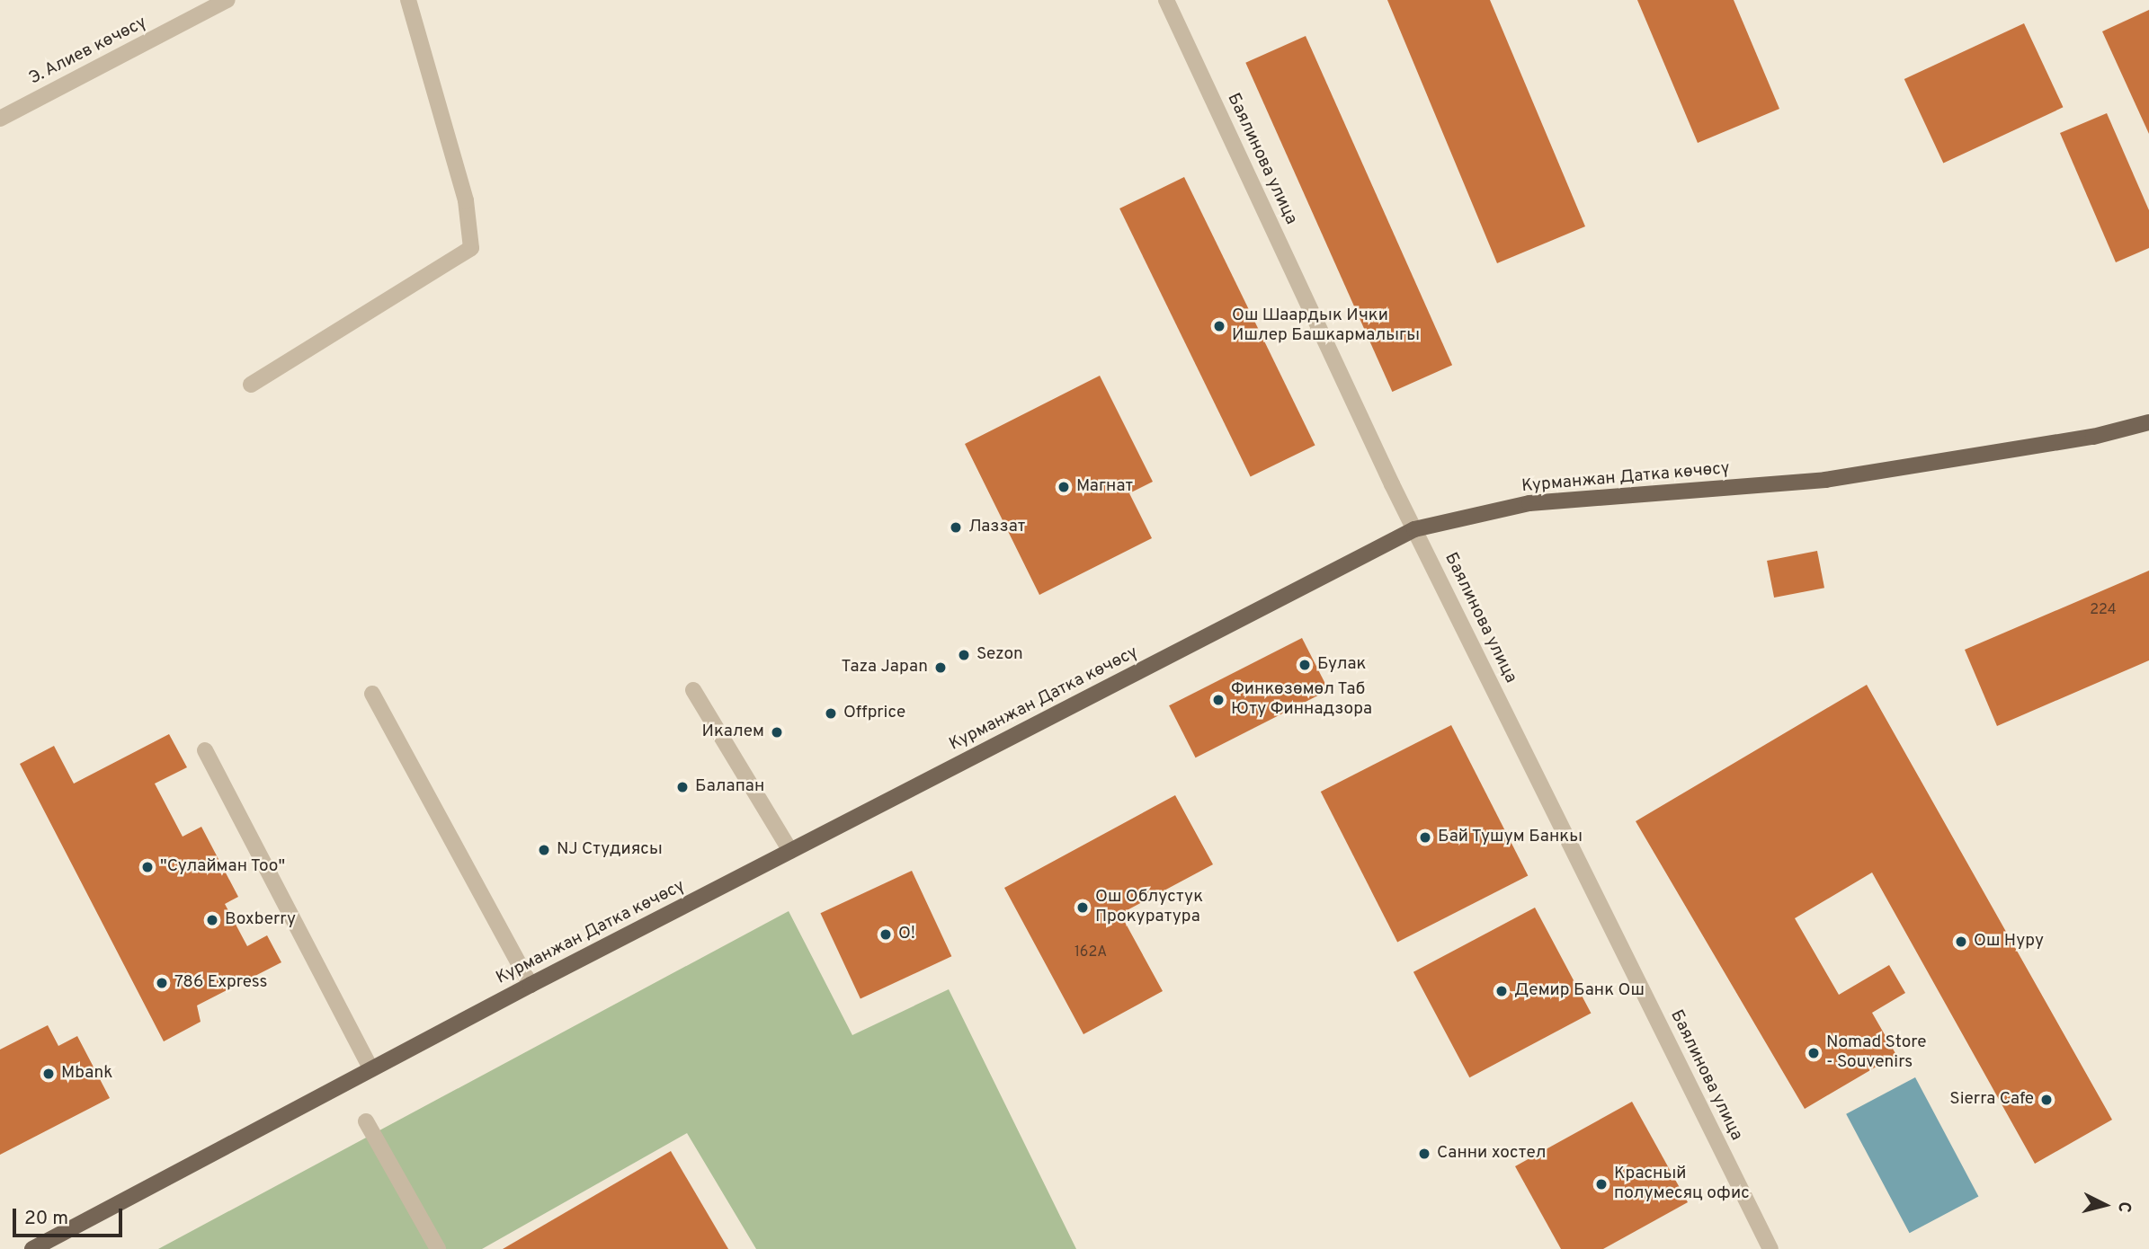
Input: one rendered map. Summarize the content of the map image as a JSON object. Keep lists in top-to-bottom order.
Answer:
{
  "streets": {
    "main road": ["Курманжан Датка көчөсү"],
    "street": ["Э. Алиев көчөсү", "Баялинова улица"]
  },
  "crossings": [
    ["Баялинова улица", "Курманжан Датка көчөсү"]
  ],
  "places": [
    "Ош Шаардык Ички Ишлер Башкармалыгы",
    "Магнат",
    "Лаззат",
    "Sezon",
    "Булак",
    "Taza Japan",
    "Финкөзөмөл Таб Юту Финнадзора",
    "Offprice",
    "Икалем",
    "Балапан",
    "Бай Тушум Банкы",
    "NJ Студиясы",
    "\"Сулайман Тоо\"",
    "Ош Облустук Прокуратура",
    "Boxberry",
    "О!",
    "Ош Нуру",
    "786 Express",
    "Демир Банк Ош",
    "Nomad Store - Souvenirs",
    "Mbank",
    "Sierra Cafe",
    "Санни хостел",
    "Красный полумесяц офис"
  ],
  "house_numbers": ["224", "162А"],
  "scale_bar": "20 m",
  "north": "right"
}
